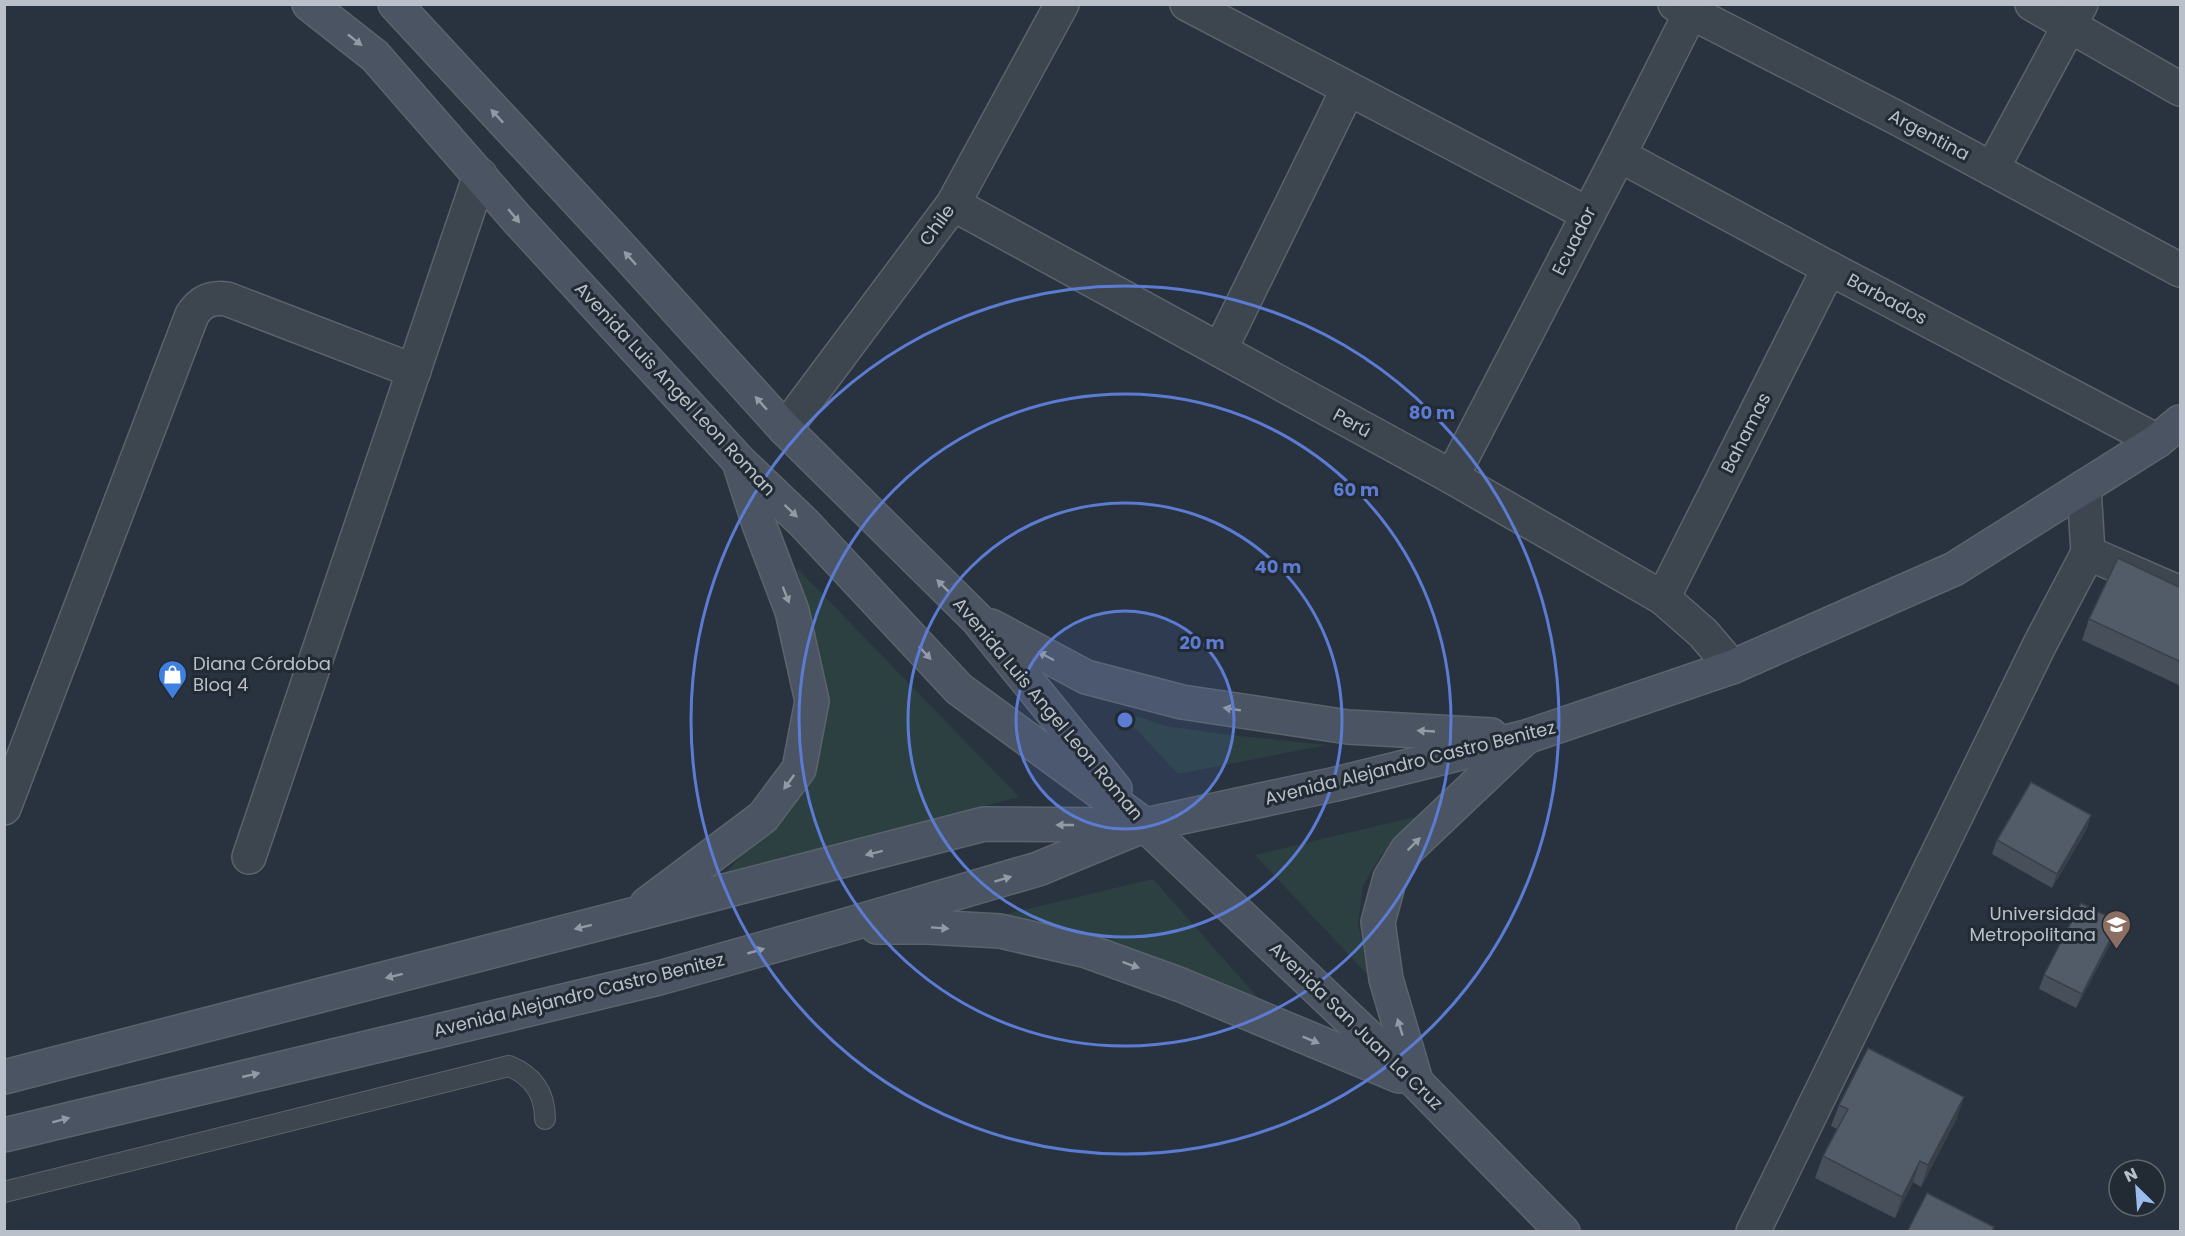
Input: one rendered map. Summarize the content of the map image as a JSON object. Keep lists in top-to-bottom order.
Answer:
{
  "streets": {
    "main road": ["Avenida Luis Angel Leon Roman", "Avenida Alejandro Castro Benitez", "Avenida San Juan La Cruz"],
    "street": [
      "Argentina",
      "Chile",
      "Ecuador",
      "Barbados",
      "Perú",
      "Bahamas"
    ]
  },
  "crossings": [
    ["Argentina", "Ecuador"],
    ["Chile", "Avenida Luis Angel Leon Roman"],
    ["Chile", "Perú"],
    ["Ecuador", "Barbados"],
    ["Ecuador", "Perú"],
    ["Barbados", "Bahamas"],
    ["Barbados", "Avenida Alejandro Castro Benitez"],
    ["Avenida Luis Angel Leon Roman", "Avenida Alejandro Castro Benitez"],
    ["Avenida Luis Angel Leon Roman", "Avenida San Juan La Cruz"],
    ["Perú", "Bahamas"],
    ["Perú", "Avenida Alejandro Castro Benitez"],
    ["Avenida Alejandro Castro Benitez", "Avenida San Juan La Cruz"]
  ],
  "places": {
    "shop": ["Diana Córdoba Bloq 4"],
    "school or university": ["Universidad Metropolitana"]
  },
  "north": "top left",
  "rings": [
    "80 m",
    "60 m",
    "40 m",
    "20 m"
  ]
}
